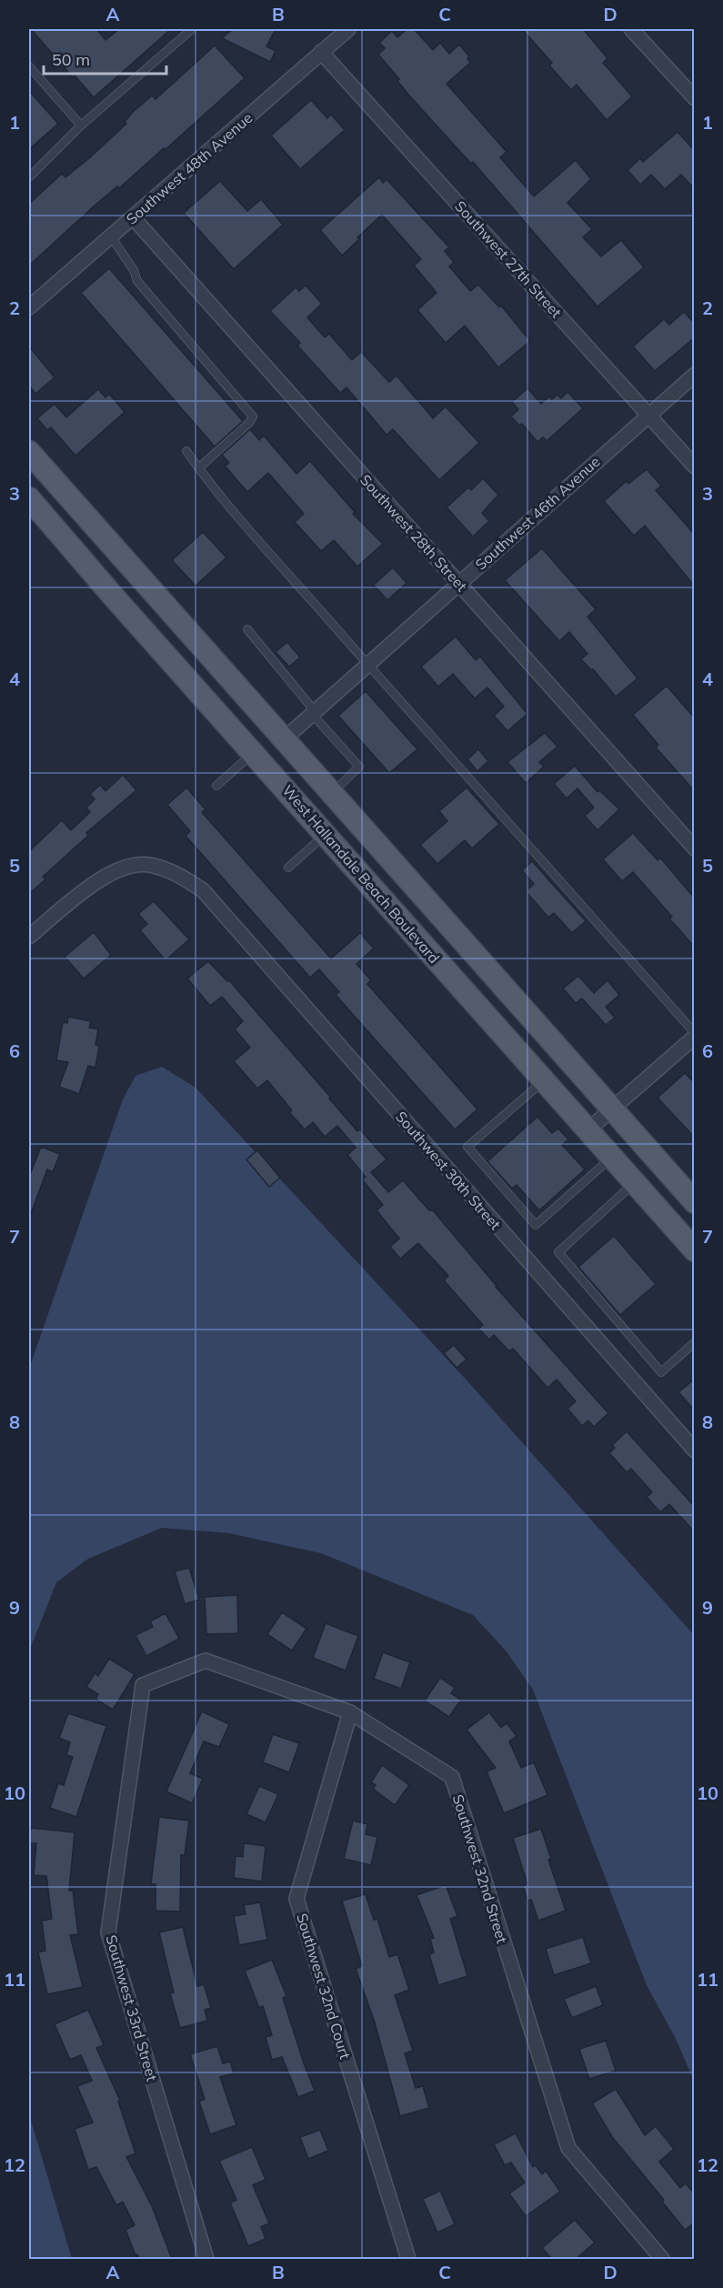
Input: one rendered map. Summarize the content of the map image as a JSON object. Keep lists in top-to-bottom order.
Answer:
{
  "streets": {
    "main road": ["West Hallandale Beach Boulevard"],
    "street": [
      "Southwest 48th Avenue",
      "Southwest 27th Street",
      "Southwest 46th Avenue",
      "Southwest 28th Street",
      "Southwest 30th Street",
      "Southwest 32nd Street",
      "Southwest 32nd Court",
      "Southwest 33rd Street"
    ]
  },
  "crossings": [
    ["Southwest 48th Avenue", "Southwest 27th Street"],
    ["Southwest 48th Avenue", "Southwest 28th Street"],
    ["Southwest 27th Street", "Southwest 46th Avenue"],
    ["Southwest 46th Avenue", "Southwest 28th Street"],
    ["Southwest 46th Avenue", "West Hallandale Beach Boulevard"],
    ["Southwest 32nd Street", "Southwest 32nd Court"],
    ["Southwest 32nd Street", "Southwest 33rd Street"]
  ],
  "scale_bar": "50 m",
  "grid": {
    "columns": [
      "A",
      "B",
      "C",
      "D"
    ],
    "rows": [
      "1",
      "2",
      "3",
      "4",
      "5",
      "6",
      "7",
      "8",
      "9",
      "10",
      "11",
      "12"
    ]
  }
}
